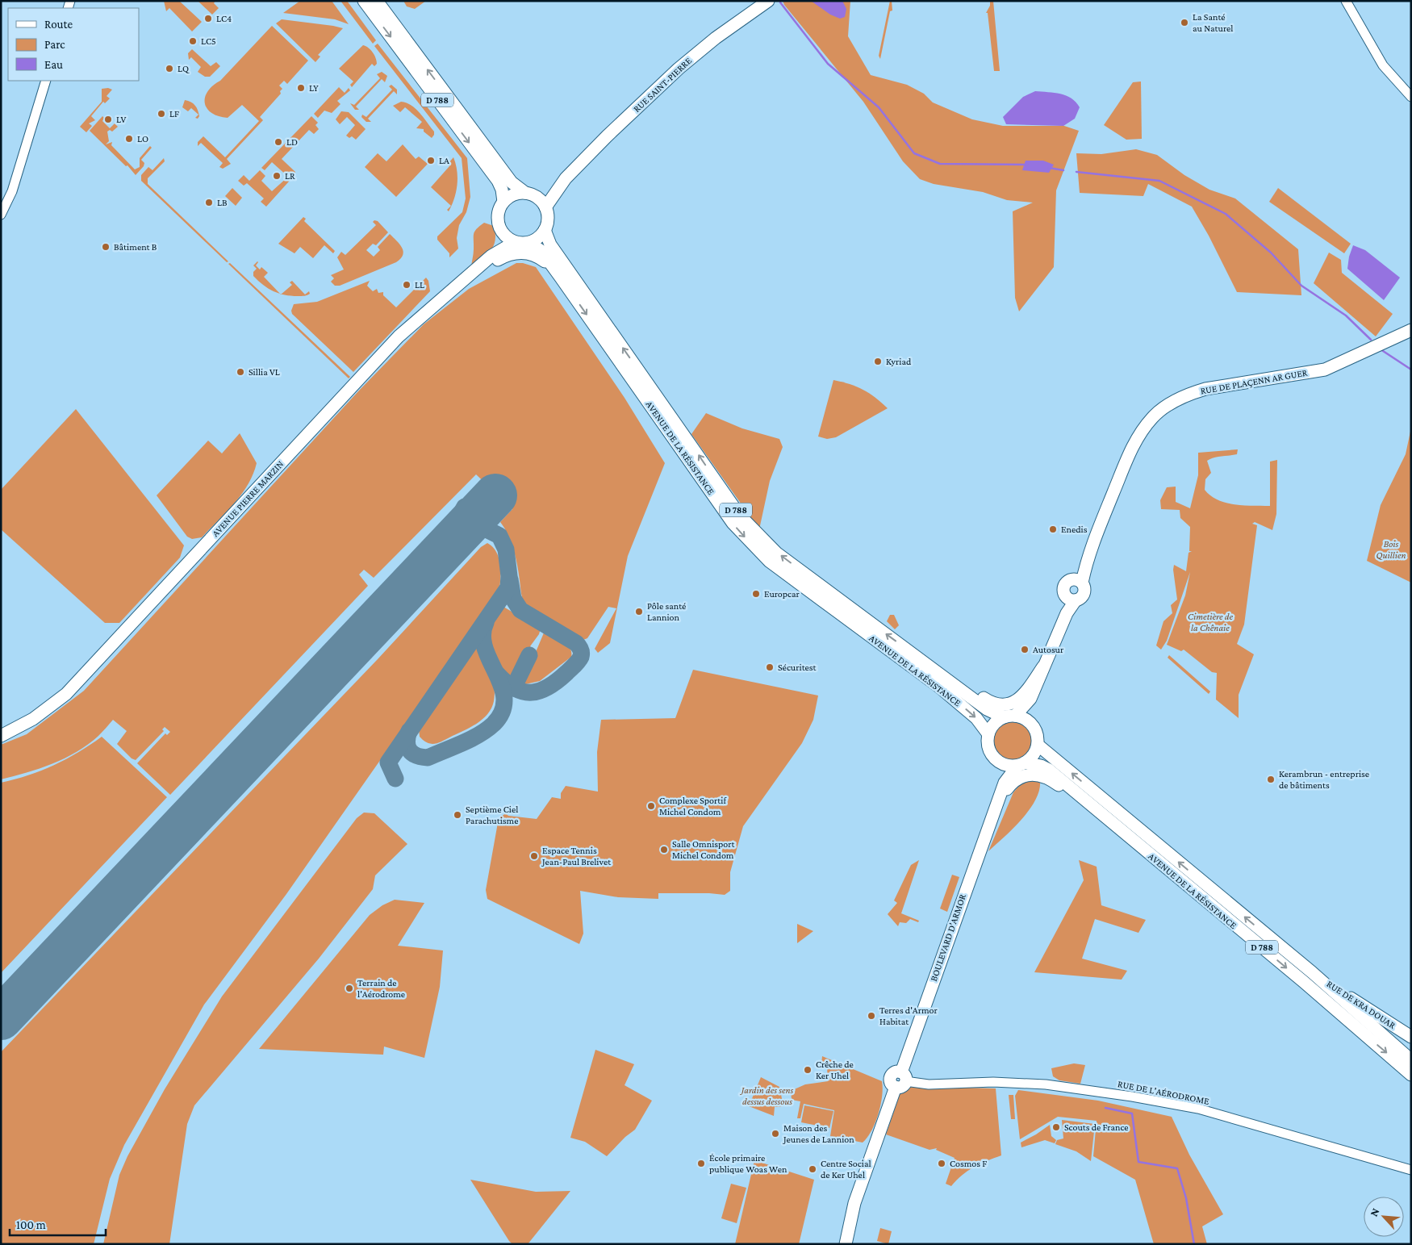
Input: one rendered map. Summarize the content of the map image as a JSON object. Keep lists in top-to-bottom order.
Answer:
{
  "streets": {
    "main road": [
      "RUE SAINT-PIERRE",
      "D 788",
      "RUE DE PLAÇENN AR GUER",
      "AVENUE DE LA RÉSISTANCE",
      "AVENUE PIERRE MARZIN",
      "BOULEVARD D'ARMOR",
      "RUE DE KRA DOUAR"
    ],
    "street": ["RUE DE L'AÉRODROME"]
  },
  "crossings": [
    ["RUE SAINT-PIERRE", "D 788"],
    ["RUE SAINT-PIERRE", "AVENUE DE LA RÉSISTANCE"],
    ["RUE SAINT-PIERRE", "AVENUE PIERRE MARZIN"],
    ["D 788", "AVENUE DE LA RÉSISTANCE"],
    ["D 788", "AVENUE PIERRE MARZIN"],
    ["AVENUE DE LA RÉSISTANCE", "AVENUE PIERRE MARZIN"],
    ["AVENUE DE LA RÉSISTANCE", "BOULEVARD D'ARMOR"],
    ["AVENUE DE LA RÉSISTANCE", "RUE DE KRA DOUAR"],
    ["BOULEVARD D'ARMOR", "RUE DE L'AÉRODROME"]
  ],
  "parks": ["Bois Quillien", "Cimetière de la Chênaie", "Jardin des sens dessus dessous"],
  "places": [
    "LC4",
    "La Santé au Naturel",
    "LC5",
    "LQ",
    "LY",
    "LF",
    "LV",
    "LO",
    "LD",
    "LA",
    "LR",
    "LB",
    "Bâtiment B",
    "LL",
    "Kyriad",
    "Sillia VL",
    "Enedis",
    "Europcar",
    "Pôle santé Lannion",
    "Autosur",
    "Sécuritest",
    "Kerambrun - entreprise de bâtiments",
    "Complexe Sportif Michel Condom",
    "Septième Ciel Parachutisme",
    "Salle Omnisport Michel Condom",
    "Espace Tennis Jean-Paul Brelivet",
    "Terrain de l'Aérodrome",
    "Terres d'Armor Habitat",
    "Crêche de Ker Uhel",
    "Scouts de France",
    "Maison des Jeunes de Lannion",
    "École primaire publique Woas Wen",
    "Cosmos F",
    "Centre Social de Ker Uhel"
  ],
  "legend": ["Route", "Parc", "Eau"],
  "scale_bar": "100 m",
  "north": "top left"
}
